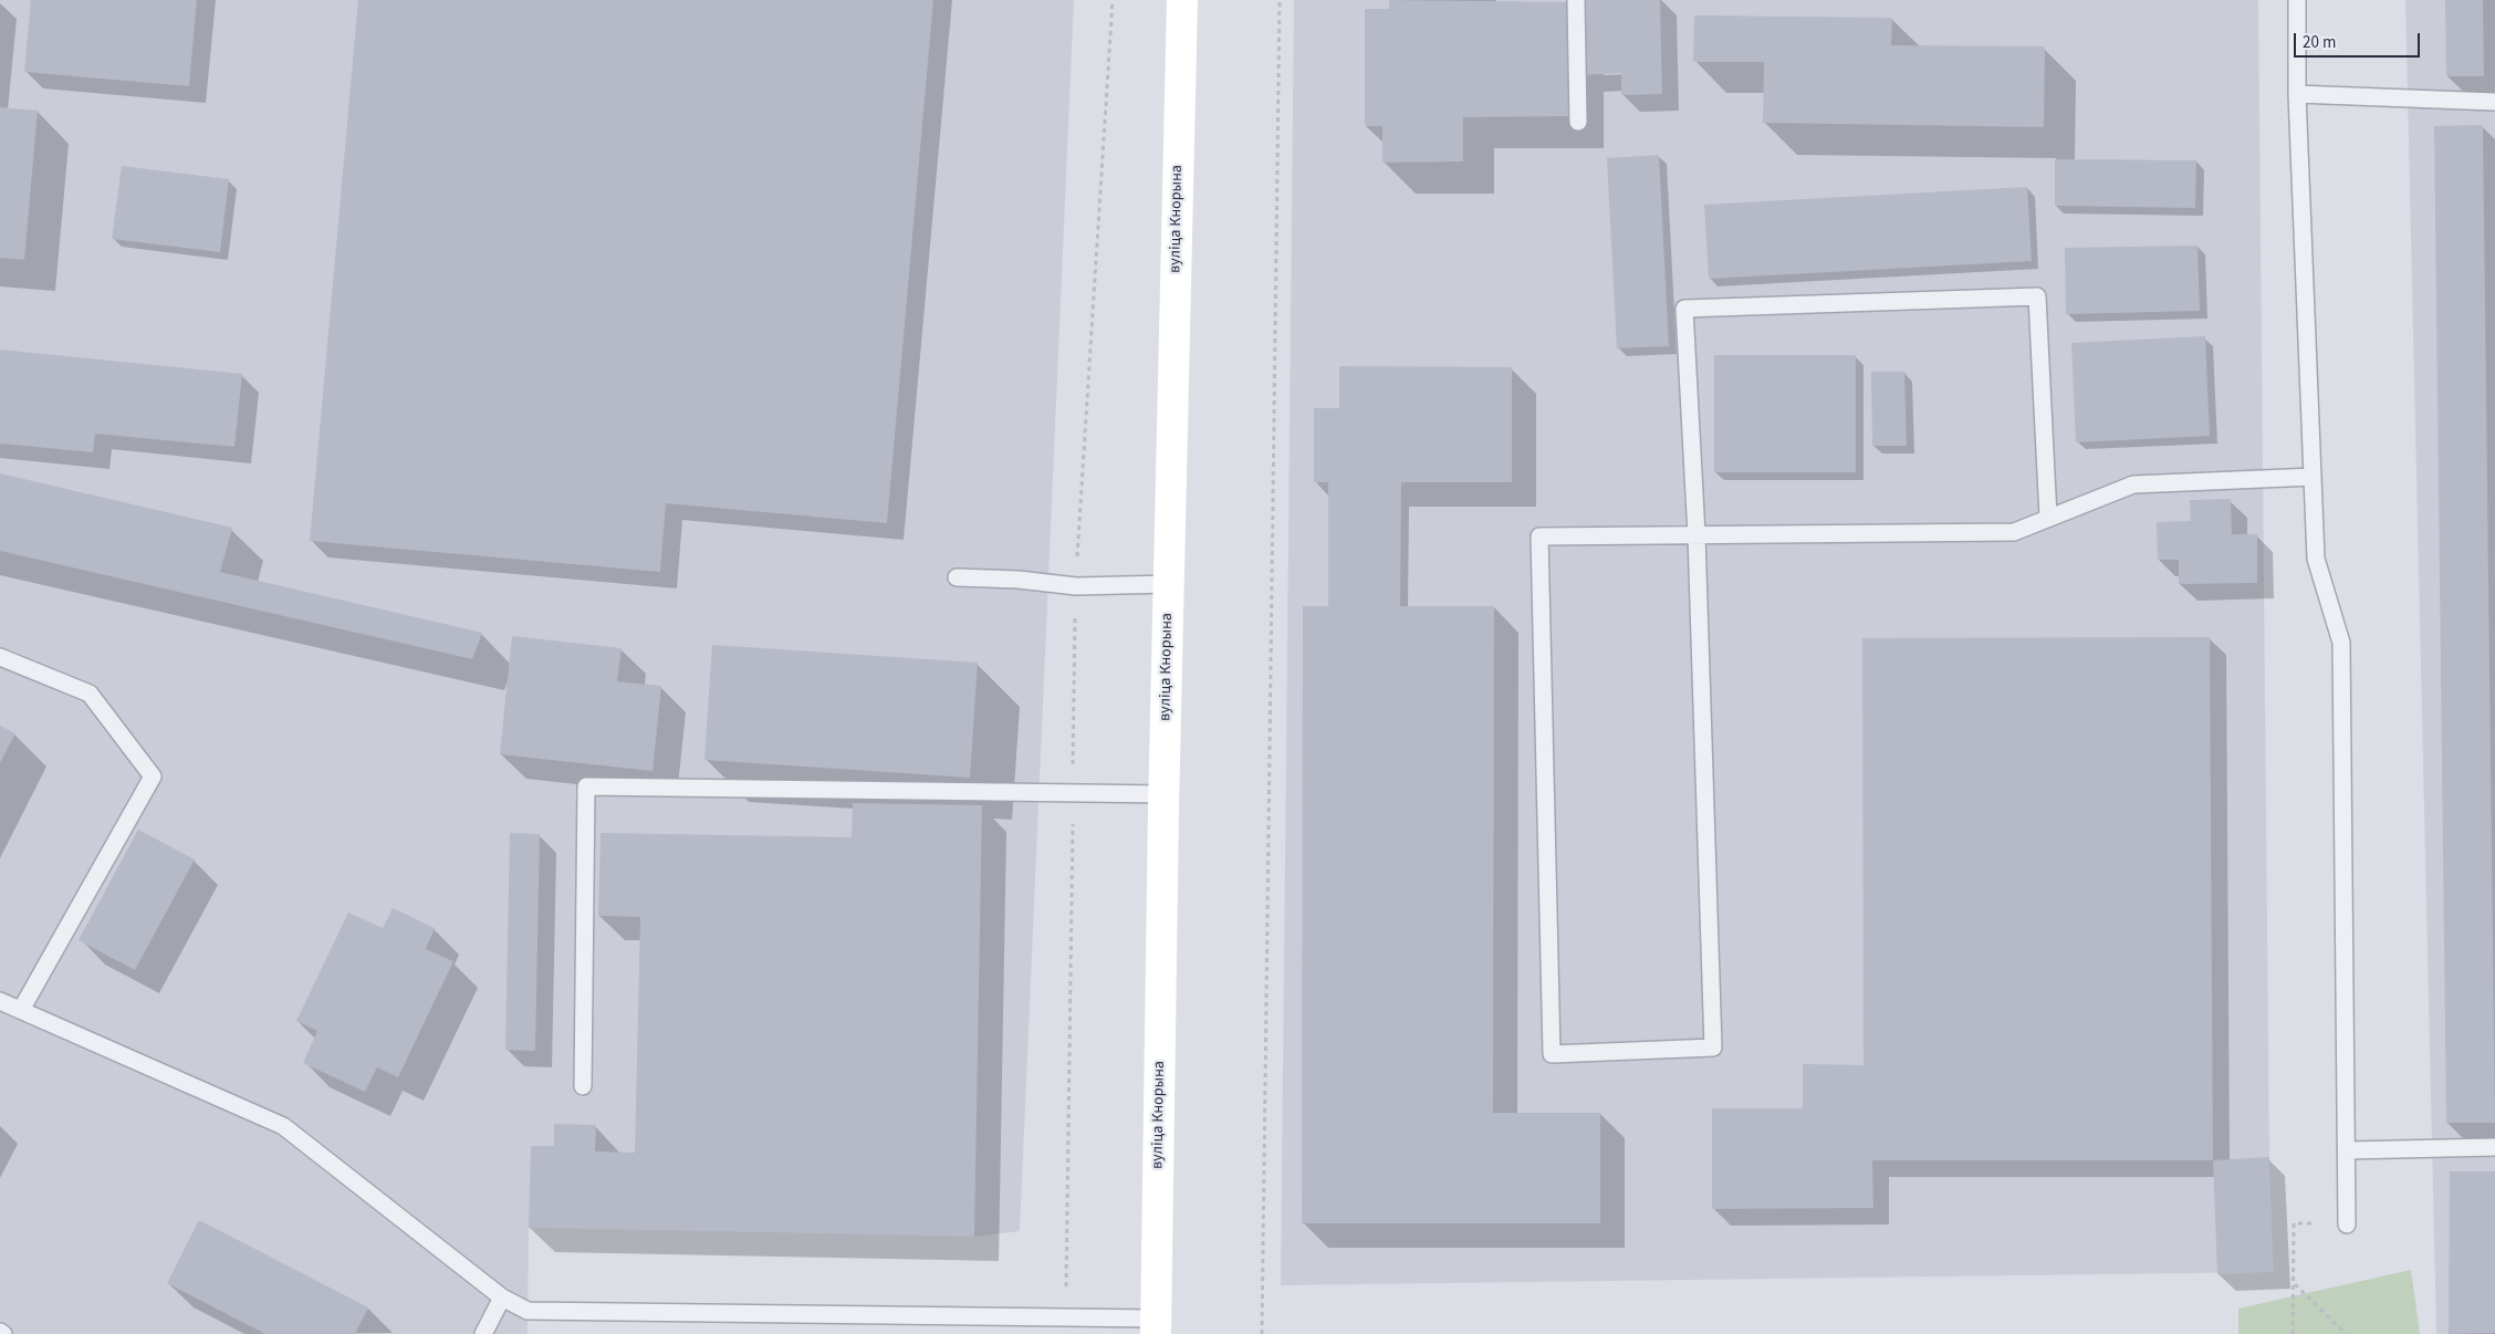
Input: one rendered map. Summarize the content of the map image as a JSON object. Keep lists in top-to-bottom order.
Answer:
{
  "streets": {
    "main road": ["вуліца Кнорына"]
  },
  "scale_bar": "20 m"
}
